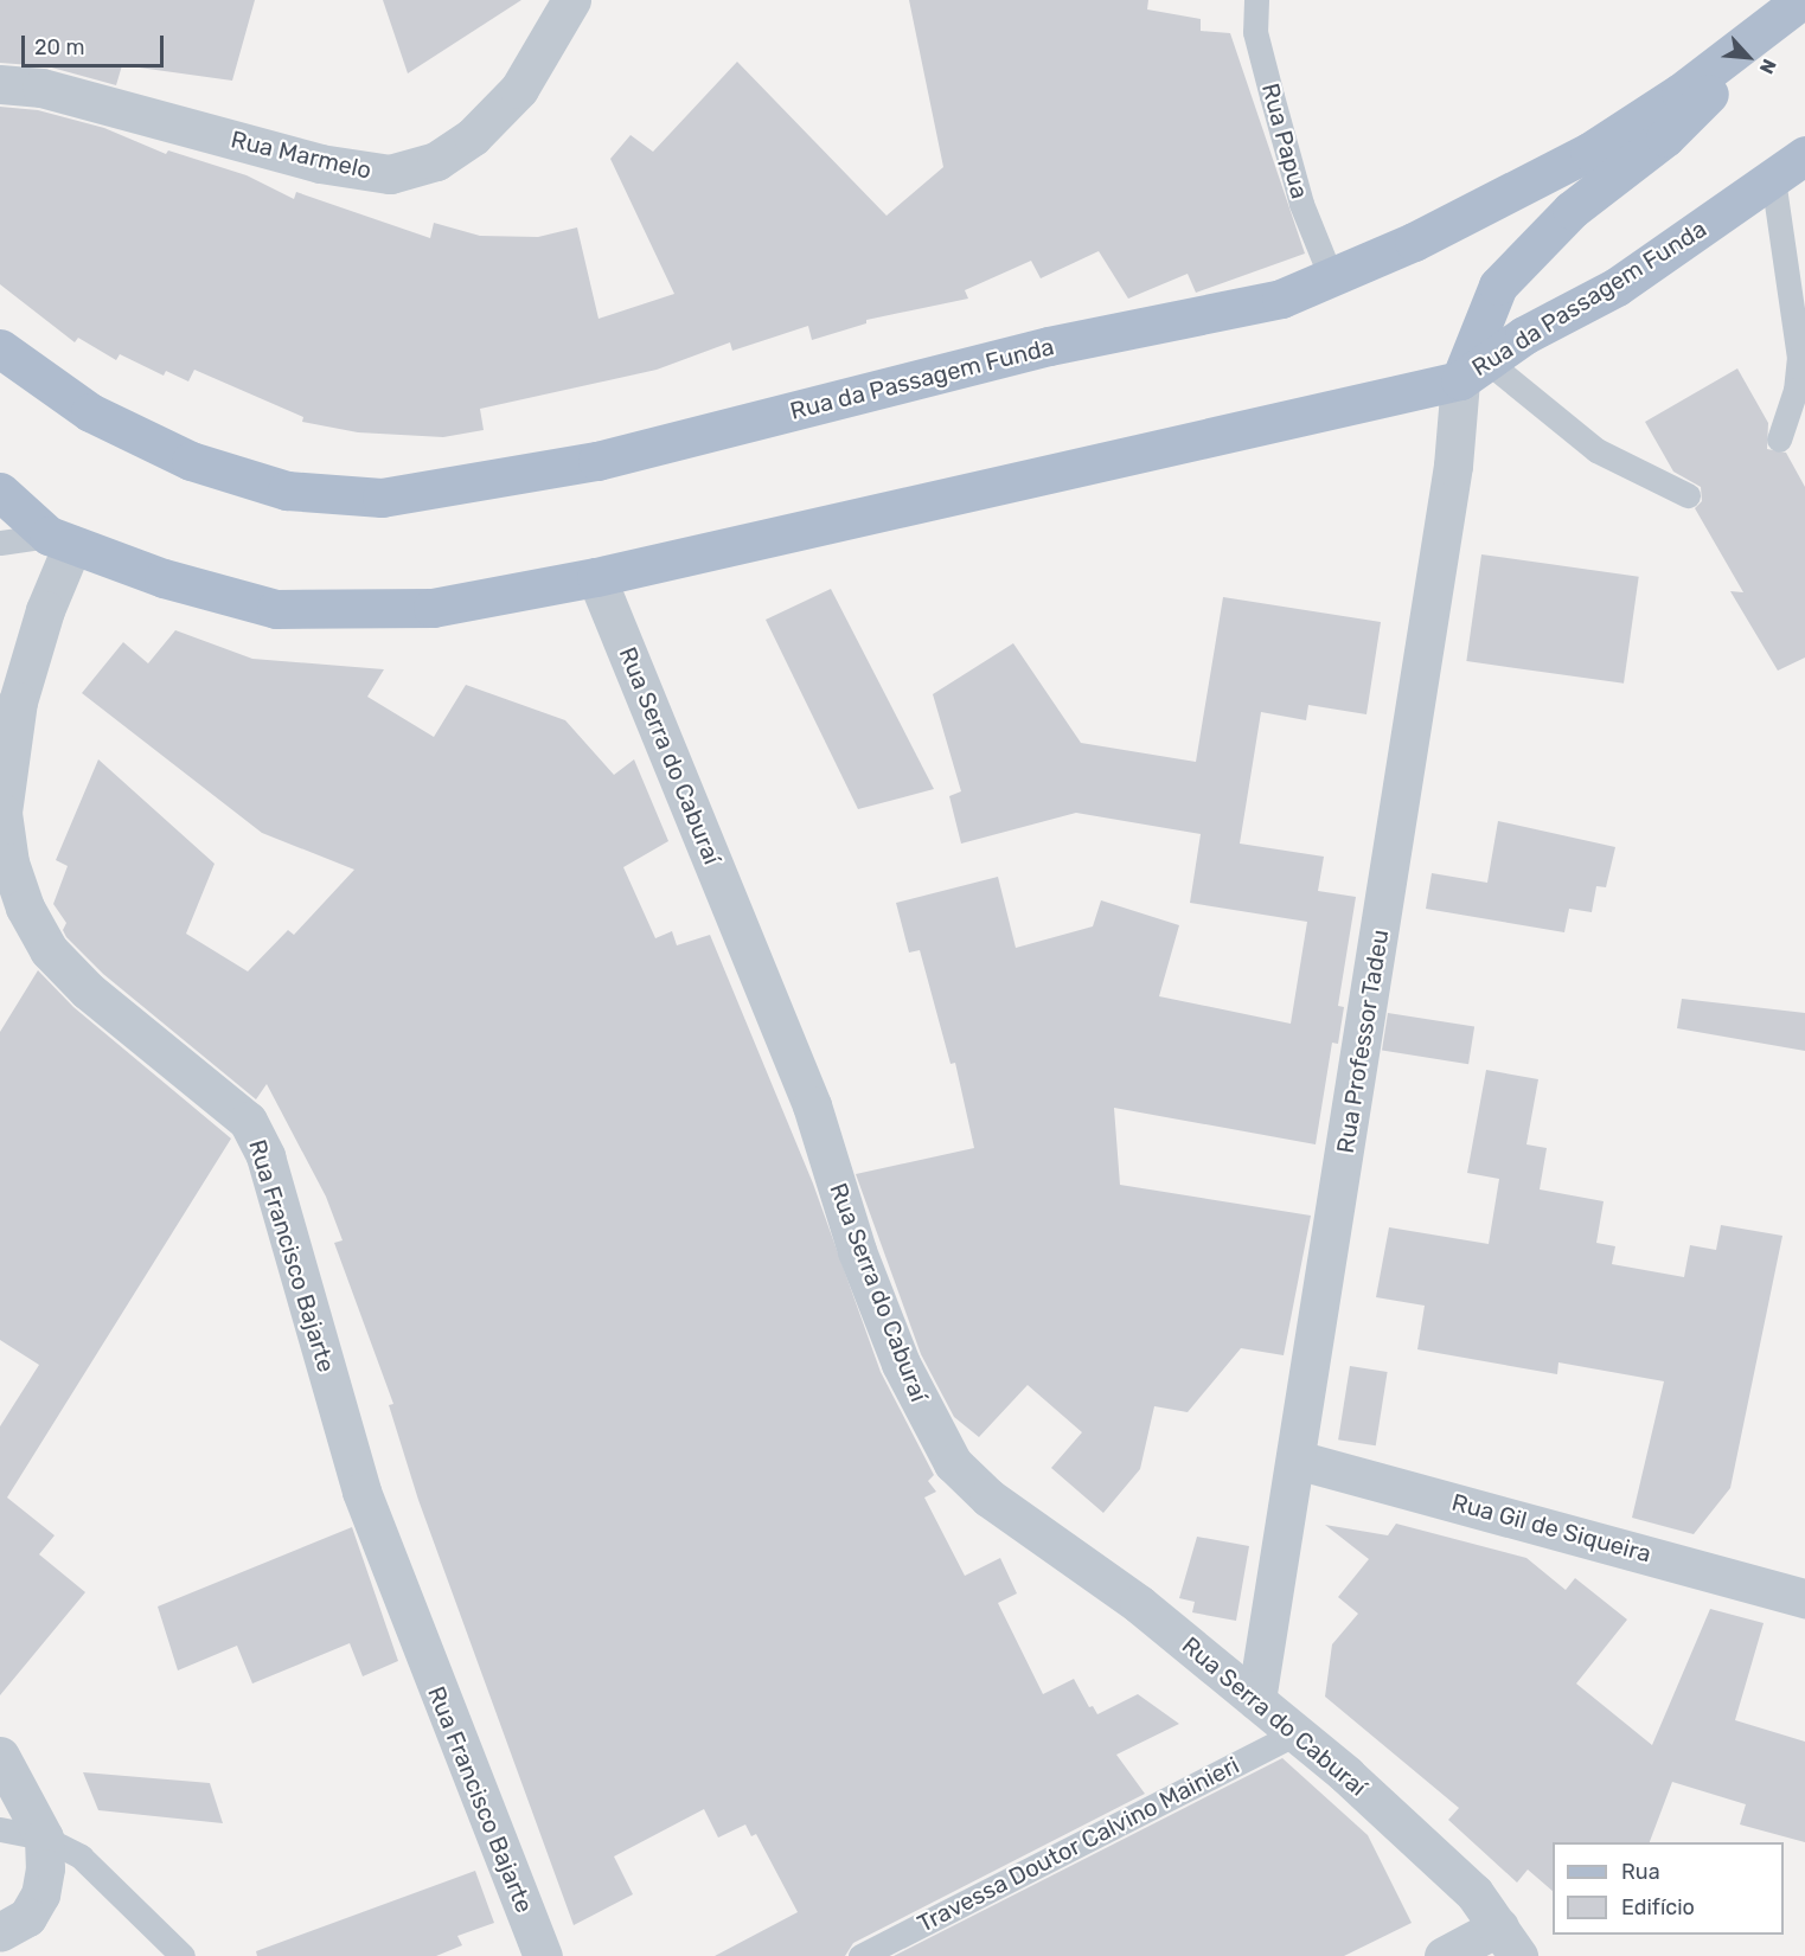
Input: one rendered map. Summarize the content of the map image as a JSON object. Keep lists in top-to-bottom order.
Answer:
{
  "streets": {
    "main road": ["Rua da Passagem Funda"],
    "street": [
      "Rua Marmelo",
      "Rua Serra do Caburaí",
      "Rua Professor Tadeu",
      "Rua Francisco Bajarte",
      "Rua Gil de Siqueira"
    ],
    "lane": ["Rua Papua", "Travessa Doutor Calvino Mainieri"]
  },
  "crossings": [
    ["Rua Papua", "Rua da Passagem Funda"],
    ["Rua da Passagem Funda", "Rua Serra do Caburaí"],
    ["Rua da Passagem Funda", "Rua Professor Tadeu"],
    ["Rua da Passagem Funda", "Rua Francisco Bajarte"],
    ["Rua Serra do Caburaí", "Rua Professor Tadeu"],
    ["Rua Serra do Caburaí", "Travessa Doutor Calvino Mainieri"],
    ["Rua Professor Tadeu", "Rua Gil de Siqueira"]
  ],
  "legend": ["Rua", "Edifício"],
  "scale_bar": "20 m",
  "north": "bottom right"
}
